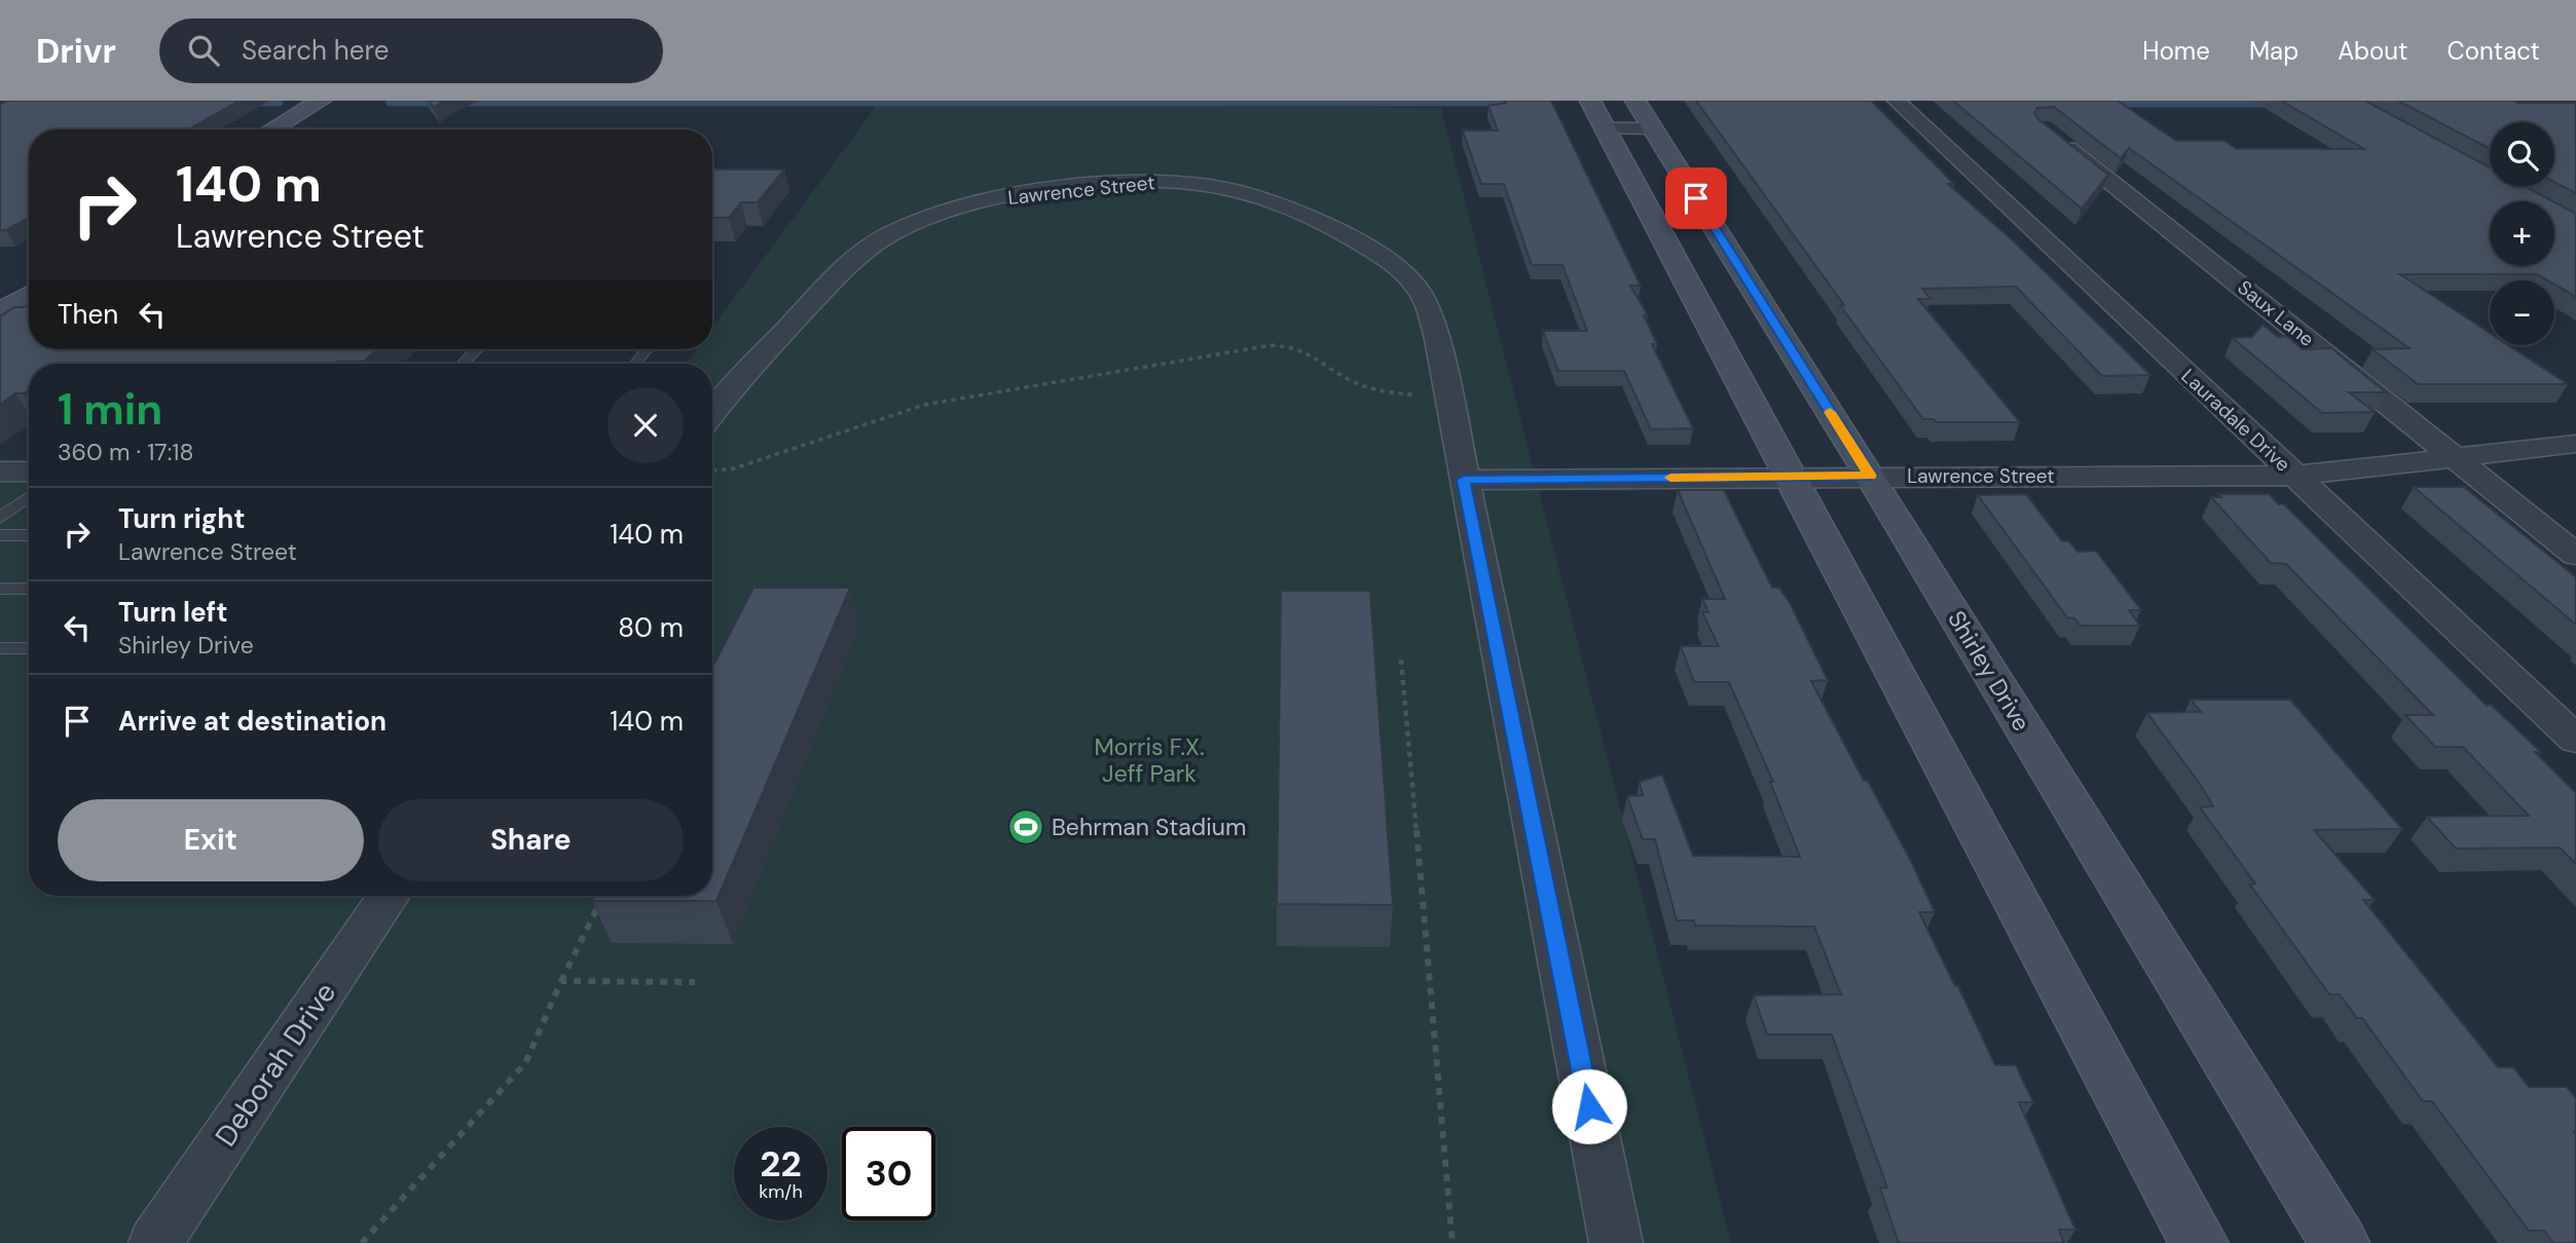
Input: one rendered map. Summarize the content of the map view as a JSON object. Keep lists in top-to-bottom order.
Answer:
{
  "streets": {
    "street": [
      "Lawrence Street",
      "Saux Lane",
      "Lauradale Drive",
      "Shirley Drive",
      "Deborah Drive"
    ]
  },
  "crossings": [
    ["Lawrence Street", "Saux Lane"],
    ["Lawrence Street", "Lauradale Drive"],
    ["Lawrence Street", "Shirley Drive"]
  ],
  "parks": ["Morris F.X. Jeff Park"],
  "places": {
    "sports": ["Behrman Stadium"]
  },
  "page": {
    "header": "Drivr",
    "search": "Search here",
    "nav": [
      "Home",
      "Map",
      "About",
      "Contact"
    ],
    "map_buttons": ["+", "−"],
    "turn": ["140 m", "Lawrence Street"],
    "then": "Then",
    "heading": ["1 min", "360 m · 17:18"],
    "list": [
      {
        "name": "Turn right",
        "note": "Lawrence Street",
        "value": "140 m"
      },
      {
        "name": "Turn left",
        "note": "Shirley Drive",
        "value": "80 m"
      },
      {
        "name": "Arrive at destination",
        "value": "140 m"
      }
    ],
    "buttons": ["Exit", "Share"],
    "speed": "22 km/h",
    "limit": "30"
  }
}
